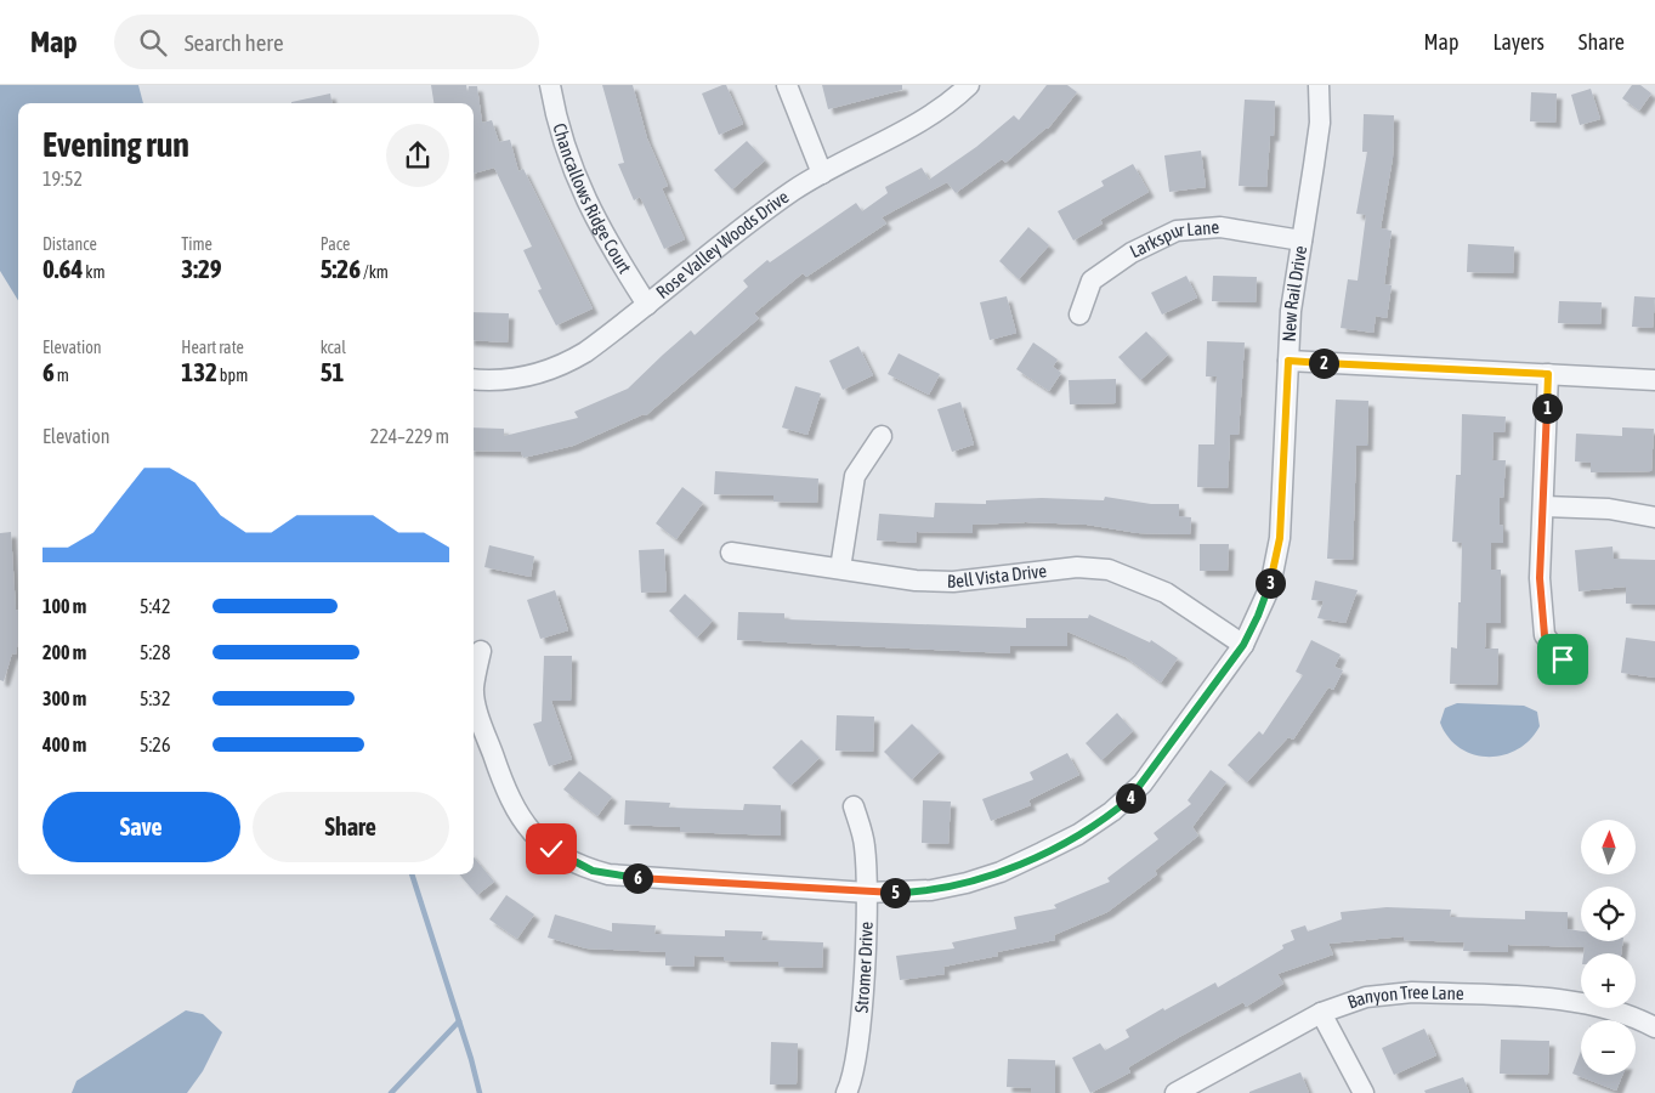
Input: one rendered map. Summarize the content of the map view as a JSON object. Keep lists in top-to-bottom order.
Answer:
{
  "streets": {
    "street": [
      "Chancallows Ridge Court",
      "Larkspur Lane",
      "Rose Valley Woods Drive",
      "New Rail Drive",
      "Bell Vista Drive",
      "Stromer Drive",
      "Banyon Tree Lane"
    ]
  },
  "crossings": [
    ["Chancallows Ridge Court", "Rose Valley Woods Drive"],
    ["Larkspur Lane", "New Rail Drive"],
    ["New Rail Drive", "Bell Vista Drive"],
    ["New Rail Drive", "Stromer Drive"]
  ],
  "north": "top",
  "page": {
    "header": "Map",
    "search": "Search here",
    "nav": ["Map", "Layers", "Share"],
    "heading": ["Evening run", "19:52"],
    "stats": [
      ["Distance", "0.64 km"],
      ["Time", "3:29"],
      ["Pace", "5:26 /km"],
      ["Elevation", "6 m"],
      ["Heart rate", "132 bpm"],
      ["kcal", "51"]
    ],
    "pins": [
      "2",
      "1",
      "3",
      "4",
      "6",
      "5"
    ],
    "chart": ["Elevation", "224–229 m"],
    "list": [
      {
        "name": "100 m",
        "note": "5:42"
      },
      {
        "name": "200 m",
        "note": "5:28"
      },
      {
        "name": "300 m",
        "note": "5:32"
      },
      {
        "name": "400 m",
        "note": "5:26"
      }
    ],
    "buttons": ["Save", "Share"],
    "map_buttons": ["+", "−"]
  }
}
